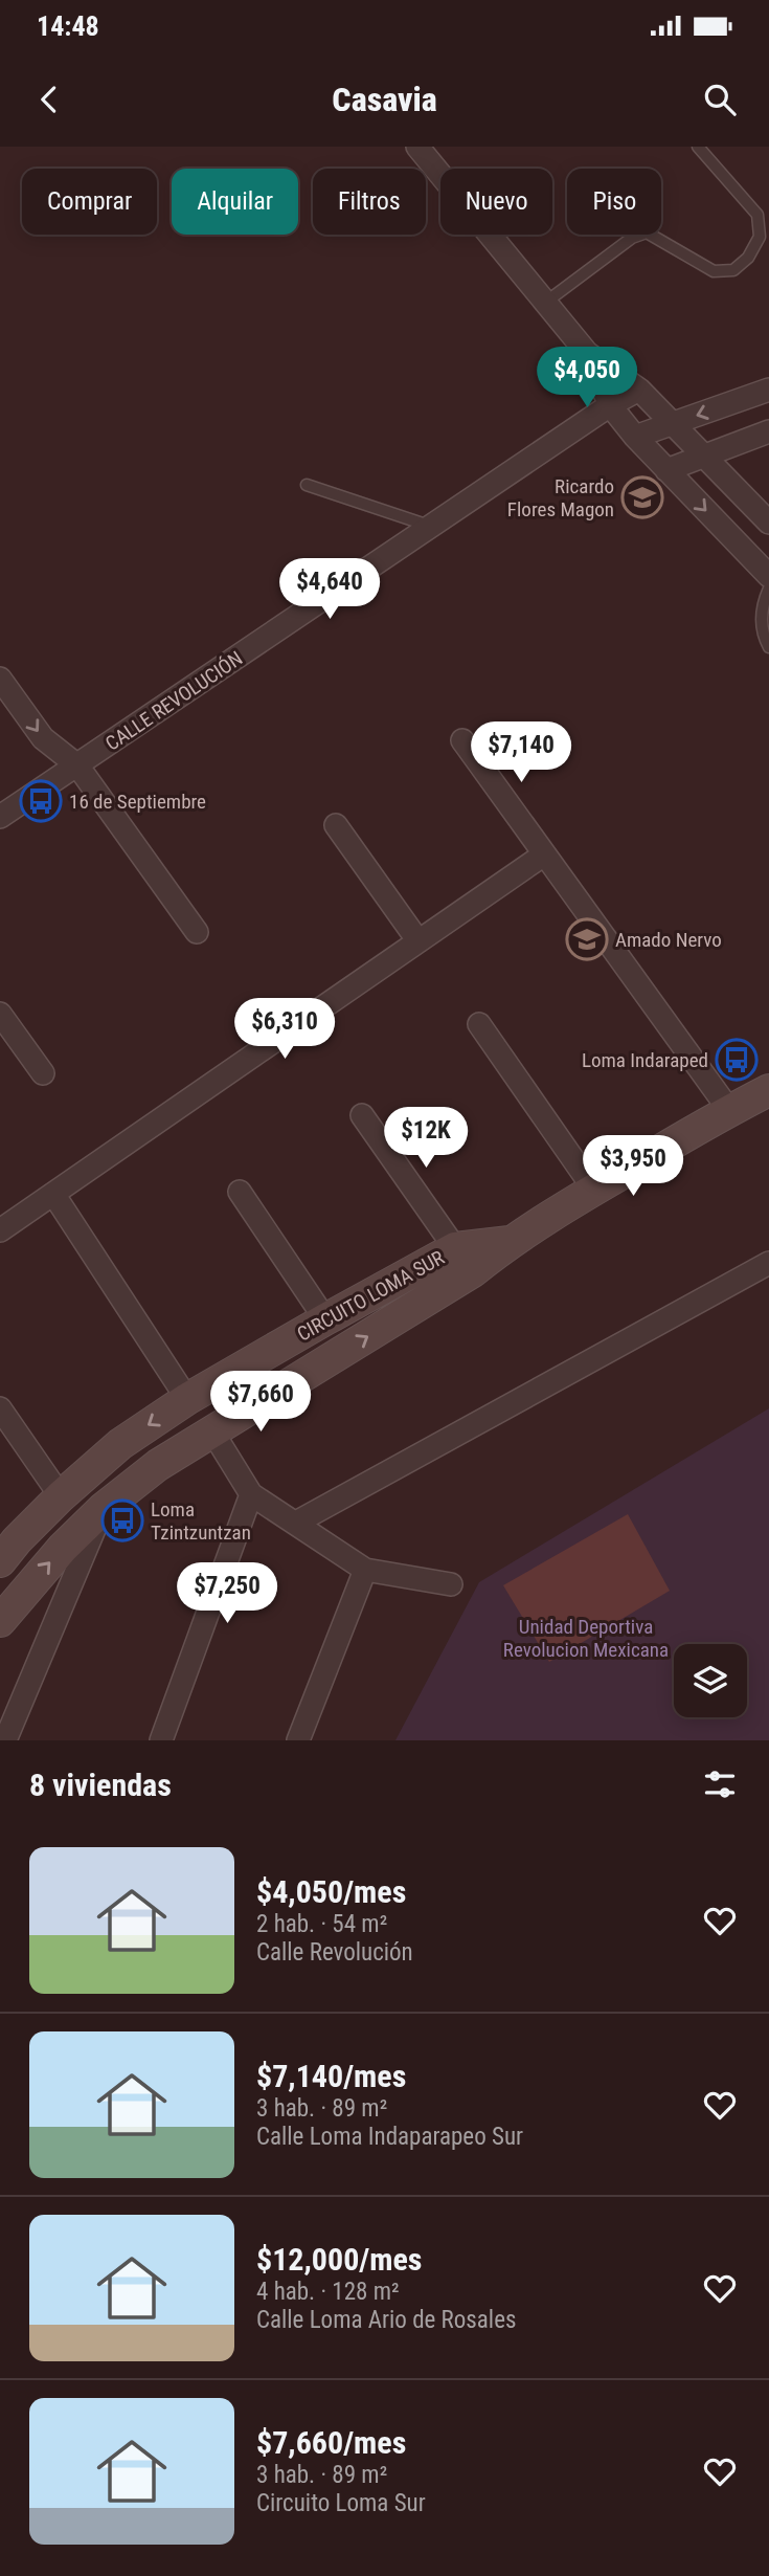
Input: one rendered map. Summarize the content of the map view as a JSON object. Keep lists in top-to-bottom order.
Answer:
{
  "streets": {
    "street": ["CALLE REVOLUCIÓN", "CIRCUITO LOMA SUR"]
  },
  "parks": ["Unidad Deportiva Revolucion Mexicana"],
  "places": {
    "school or university": ["Ricardo Flores Magon", "Amado Nervo"],
    "bus stop": ["16 de Septiembre", "Loma Indaraped", "Loma Tzintzuntzan"]
  },
  "page": {
    "status": "14:48",
    "header": "Casavia",
    "chip": [
      "Comprar",
      "Alquilar",
      "Filtros",
      "Nuevo",
      "Piso"
    ],
    "price": [
      "$4,050",
      "$4,640",
      "$7,140",
      "$6,310",
      "$12K",
      "$3,950",
      "$7,660",
      "$7,250"
    ],
    "heading": "8 viviendas",
    "list": [
      {
        "name": "$4,050/mes",
        "note": "2 hab. · 54 m² · Calle Revolución"
      },
      {
        "name": "$7,140/mes",
        "note": "3 hab. · 89 m² · Calle Loma Indaparapeo Sur"
      },
      {
        "name": "$12,000/mes",
        "note": "4 hab. · 128 m² · Calle Loma Ario de Rosales"
      },
      {
        "name": "$7,660/mes",
        "note": "3 hab. · 89 m² · Circuito Loma Sur"
      }
    ]
  }
}
